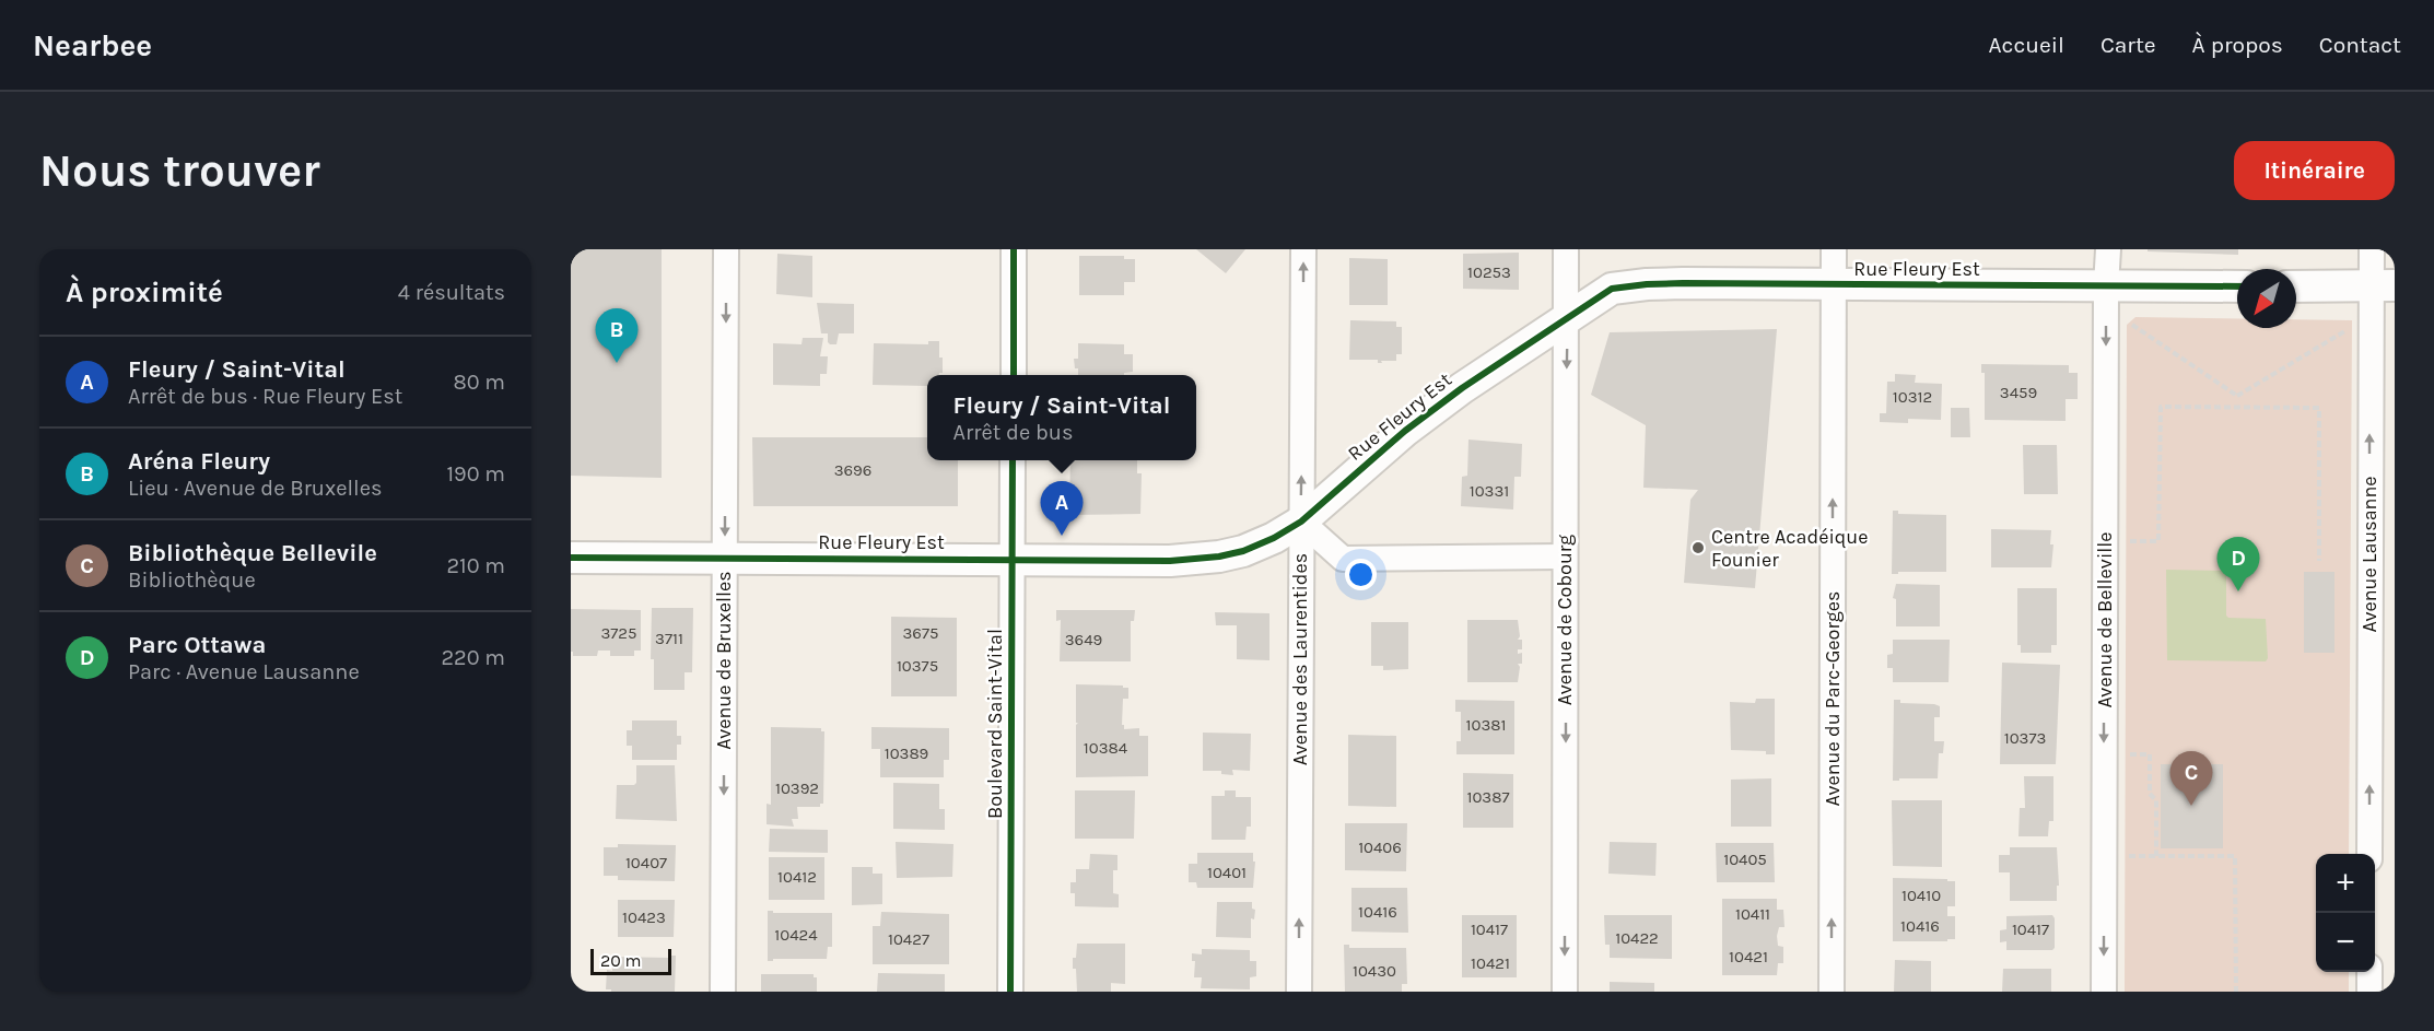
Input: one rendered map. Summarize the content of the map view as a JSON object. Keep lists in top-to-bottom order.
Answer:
{
  "streets": {
    "street": [
      "Rue Fleury Est",
      "Avenue Lausanne",
      "Avenue de Cobourg",
      "Avenue de Belleville",
      "Avenue des Laurentides",
      "Avenue de Bruxelles",
      "Avenue du Parc-Georges",
      "Boulevard Saint-Vital"
    ]
  },
  "crossings": [
    ["Rue Fleury Est", "Avenue de Cobourg"],
    ["Rue Fleury Est", "Avenue de Belleville"],
    ["Rue Fleury Est", "Avenue des Laurentides"],
    ["Rue Fleury Est", "Avenue de Bruxelles"],
    ["Rue Fleury Est", "Avenue du Parc-Georges"],
    ["Rue Fleury Est", "Boulevard Saint-Vital"]
  ],
  "one_way": [
    "Avenue Lausanne",
    "Avenue de Cobourg",
    "Avenue de Belleville",
    "Avenue des Laurentides",
    "Avenue de Bruxelles",
    "Avenue du Parc-Georges"
  ],
  "places": ["Centre Acadéique Founier"],
  "house_numbers": [
    "10253",
    "3459",
    "10312",
    "3696",
    "10331",
    "3725",
    "3675",
    "3711",
    "3649",
    "10375",
    "10381",
    "10373",
    "10384",
    "10389",
    "10392",
    "10387",
    "10406",
    "10405",
    "10407",
    "10401",
    "10412",
    "10410",
    "10416",
    "10411",
    "10423",
    "10416",
    "10417",
    "10417",
    "10424",
    "10422",
    "10427",
    "10421",
    "10421",
    "10430"
  ],
  "scale_bar": "20 m",
  "north": "bottom left",
  "page": {
    "header": "Nearbee",
    "nav": [
      "Accueil",
      "Carte",
      "À propos",
      "Contact"
    ],
    "buttons": "Itinéraire",
    "title": "Nous trouver",
    "heading": ["À proximité", "4 résultats"],
    "pins": [
      "B",
      "A",
      "D",
      "C"
    ],
    "list": [
      {
        "mark": "A",
        "name": "Fleury / Saint-Vital",
        "note": "Arrêt de bus · Rue Fleury Est",
        "value": "80 m"
      },
      {
        "mark": "B",
        "name": "Aréna Fleury",
        "note": "Lieu · Avenue de Bruxelles",
        "value": "190 m"
      },
      {
        "mark": "C",
        "name": "Bibliothèque Bellevile",
        "note": "Bibliothèque",
        "value": "210 m"
      },
      {
        "mark": "D",
        "name": "Parc Ottawa",
        "note": "Parc · Avenue Lausanne",
        "value": "220 m"
      }
    ],
    "popup": ["Fleury / Saint-Vital", "Arrêt de bus"],
    "map_buttons": ["+", "−"],
    "scale": "20 m"
  }
}
